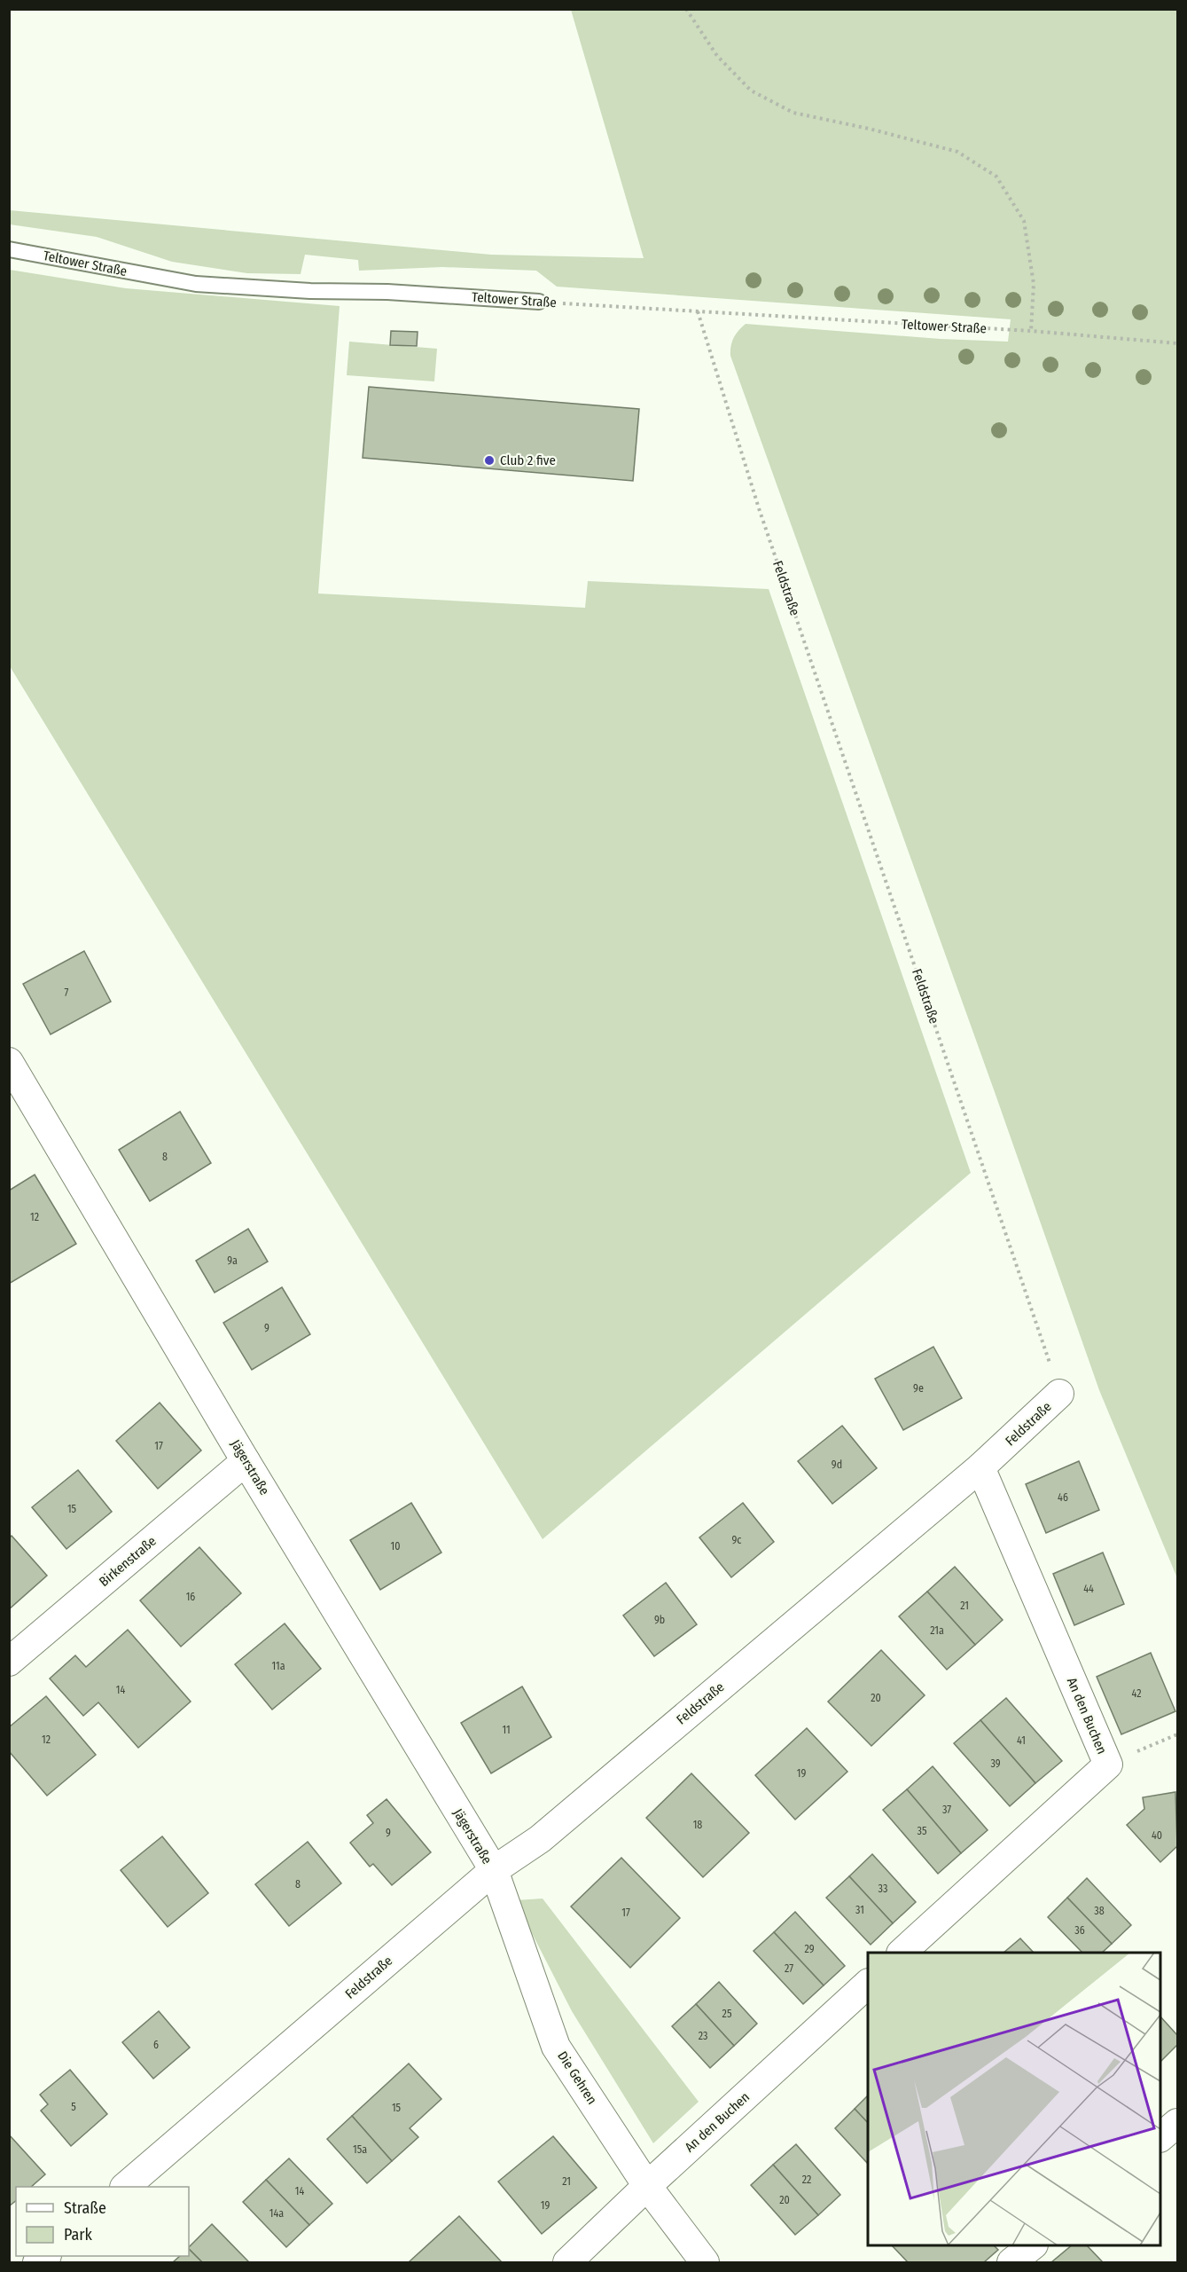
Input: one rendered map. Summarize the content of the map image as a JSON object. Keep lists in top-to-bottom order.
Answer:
{
  "streets": {
    "street": [
      "Feldstraße",
      "Jägerstraße",
      "Birkenstraße",
      "An den Buchen",
      "Die Gehren"
    ],
    "lane": ["Teltower Straße"]
  },
  "crossings": [
    ["Teltower Straße", "Feldstraße"],
    ["Feldstraße", "Jägerstraße"],
    ["Feldstraße", "An den Buchen"],
    ["Feldstraße", "Die Gehren"],
    ["Jägerstraße", "Birkenstraße"],
    ["Jägerstraße", "Die Gehren"],
    ["An den Buchen", "Die Gehren"]
  ],
  "places": ["Club 2 five"],
  "house_numbers": [
    "7",
    "8",
    "12",
    "9a",
    "9",
    "9e",
    "17",
    "9d",
    "46",
    "15",
    "9c",
    "10",
    "44",
    "16",
    "21",
    "9b",
    "21a",
    "11a",
    "14",
    "42",
    "20",
    "11",
    "12",
    "41",
    "39",
    "19",
    "37",
    "18",
    "35",
    "9",
    "40",
    "8",
    "33",
    "31",
    "38",
    "17",
    "36",
    "29",
    "27",
    "25",
    "23",
    "6",
    "5",
    "15",
    "15a",
    "22",
    "21",
    "14",
    "20",
    "19",
    "14a"
  ],
  "legend": ["Straße", "Park"]
}
